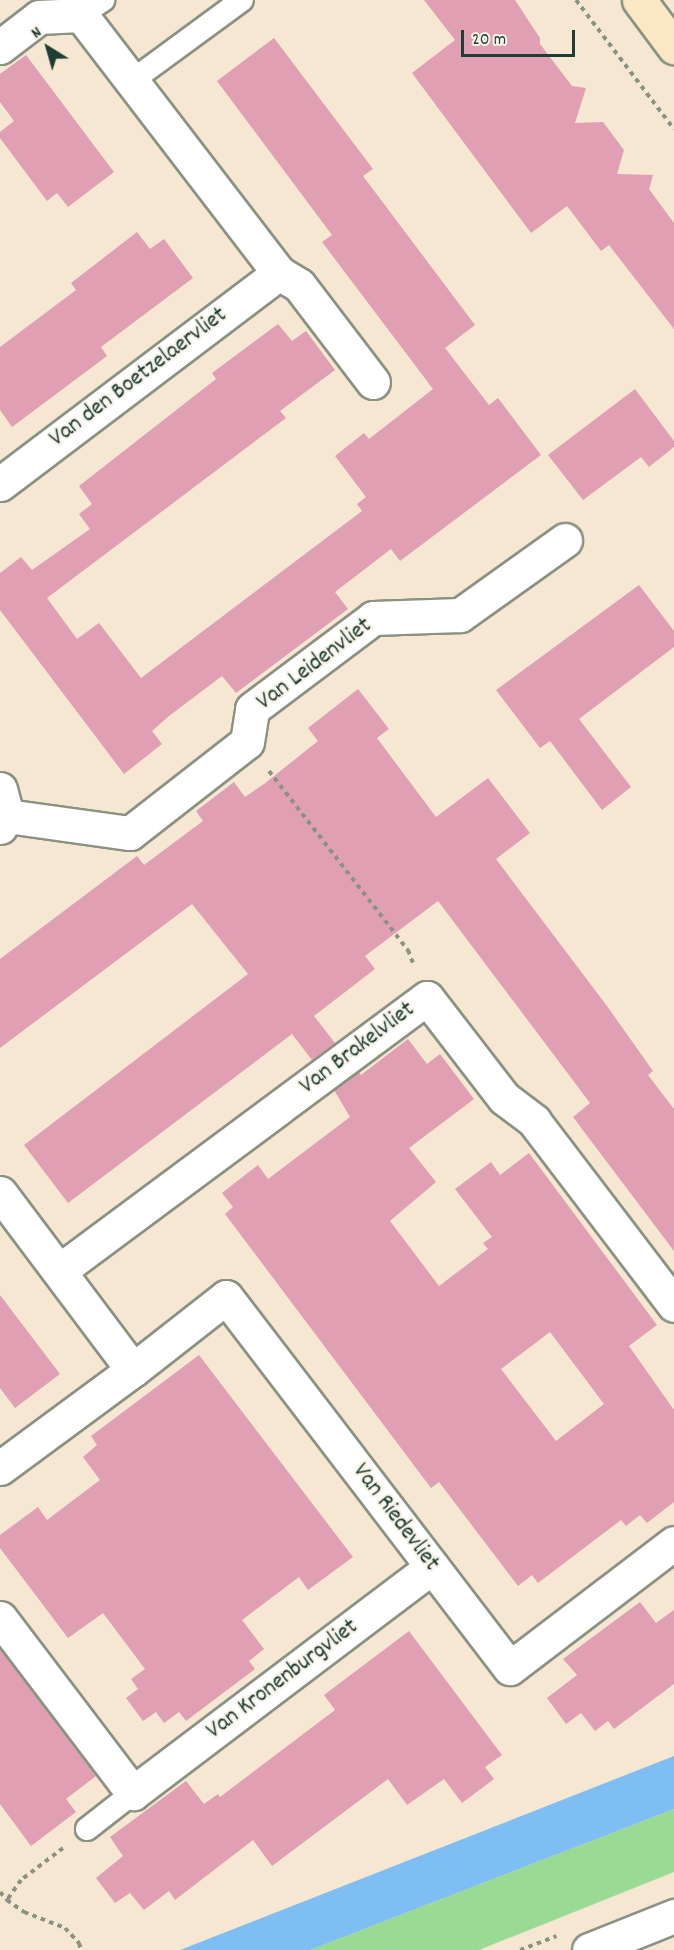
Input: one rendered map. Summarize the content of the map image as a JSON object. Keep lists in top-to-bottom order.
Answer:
{
  "streets": {
    "street": [
      "Van den Boetzelaervliet",
      "Van Leidenvliet",
      "Van Brakelvliet",
      "Van Riedevliet",
      "Van Kronenburgvliet"
    ]
  },
  "crossings": [
    ["Van Leidenvliet", "Van Brakelvliet"],
    ["Van Riedevliet", "Van Kronenburgvliet"]
  ],
  "scale_bar": "20 m",
  "north": "top left"
}
